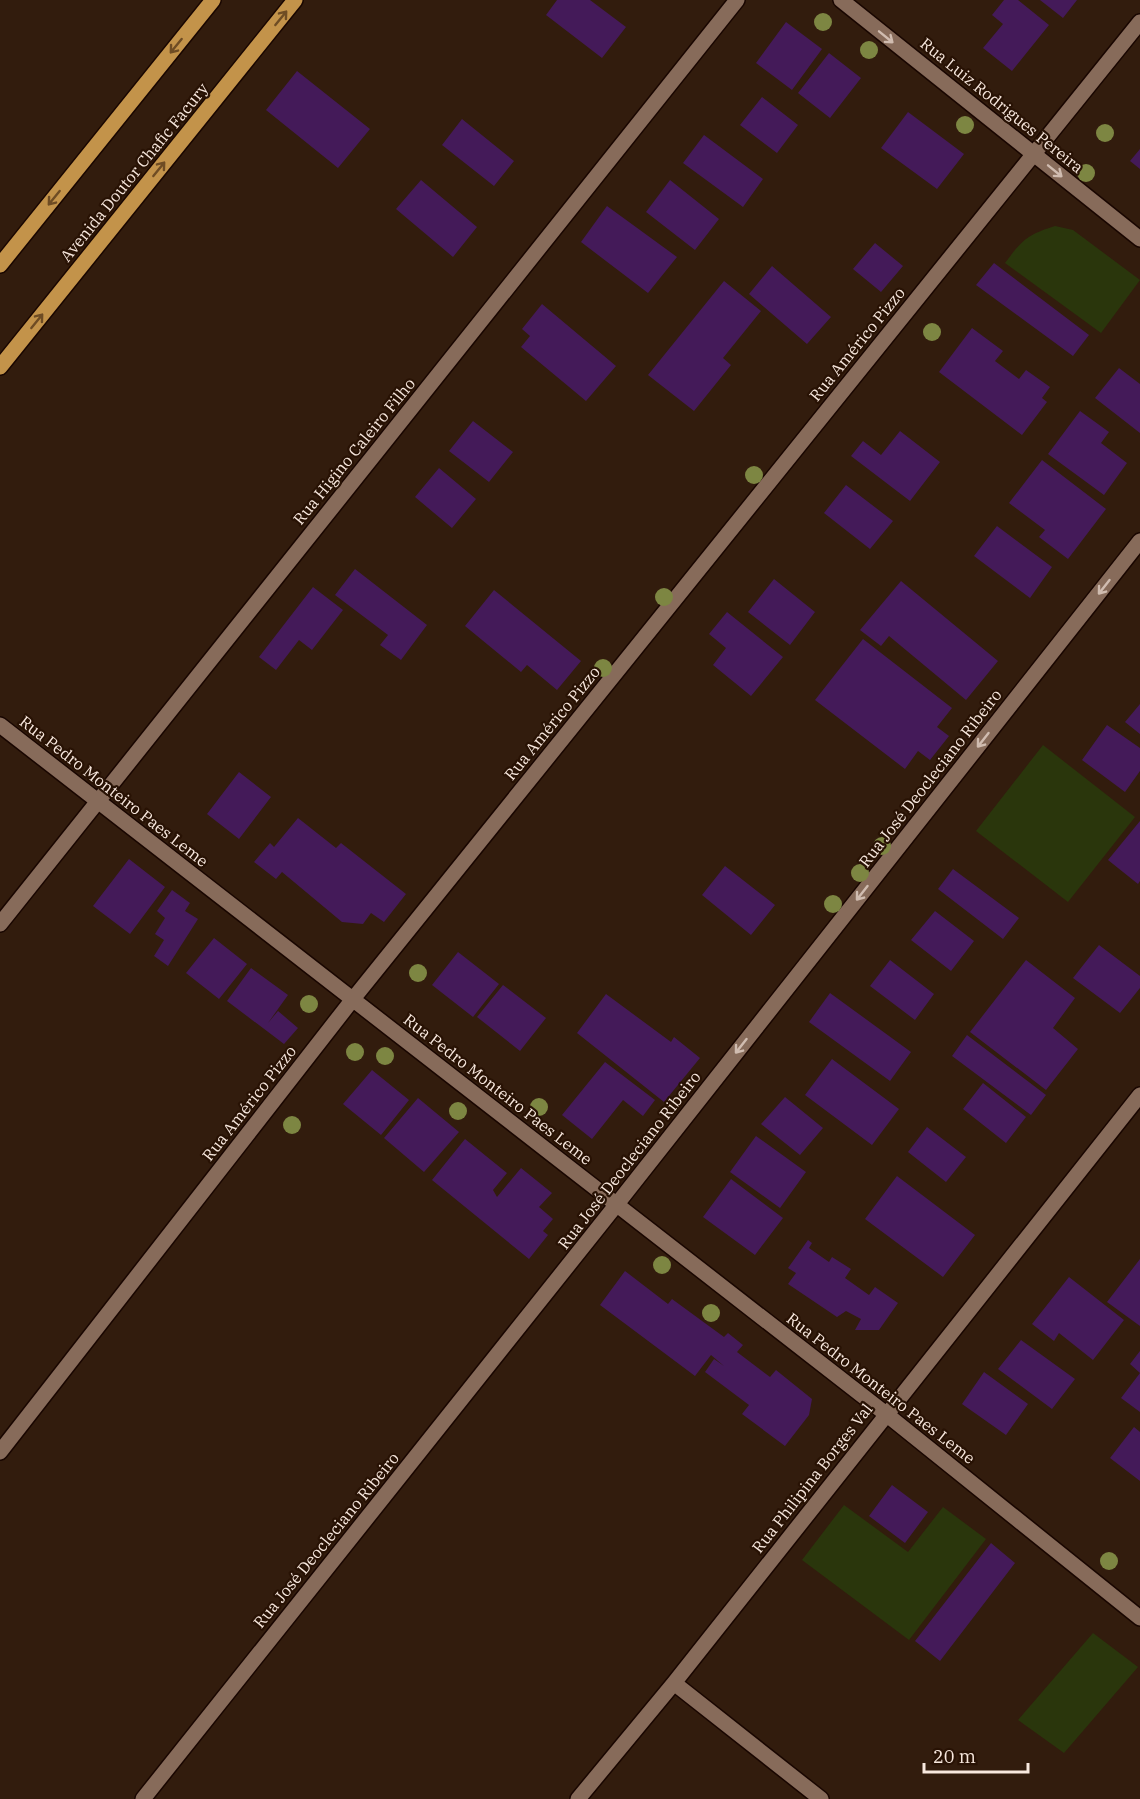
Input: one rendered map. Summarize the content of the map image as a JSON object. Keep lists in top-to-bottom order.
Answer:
{
  "streets": {
    "main road": ["Avenida Doutor Chafic Facury"],
    "street": [
      "Rua Luiz Rodrigues Pereira",
      "Rua Américo Pizzo",
      "Rua Higino Caleiro Filho",
      "Rua José Deocleciano Ribeiro",
      "Rua Pedro Monteiro Paes Leme",
      "Rua Philipina Borges Val"
    ]
  },
  "crossings": [
    ["Rua Luiz Rodrigues Pereira", "Rua Américo Pizzo"],
    ["Rua Américo Pizzo", "Rua Pedro Monteiro Paes Leme"],
    ["Rua Higino Caleiro Filho", "Rua Pedro Monteiro Paes Leme"],
    ["Rua José Deocleciano Ribeiro", "Rua Pedro Monteiro Paes Leme"],
    ["Rua Pedro Monteiro Paes Leme", "Rua Philipina Borges Val"]
  ],
  "one_way": ["Rua Luiz Rodrigues Pereira", "Rua José Deocleciano Ribeiro"],
  "scale_bar": "20 m"
}
